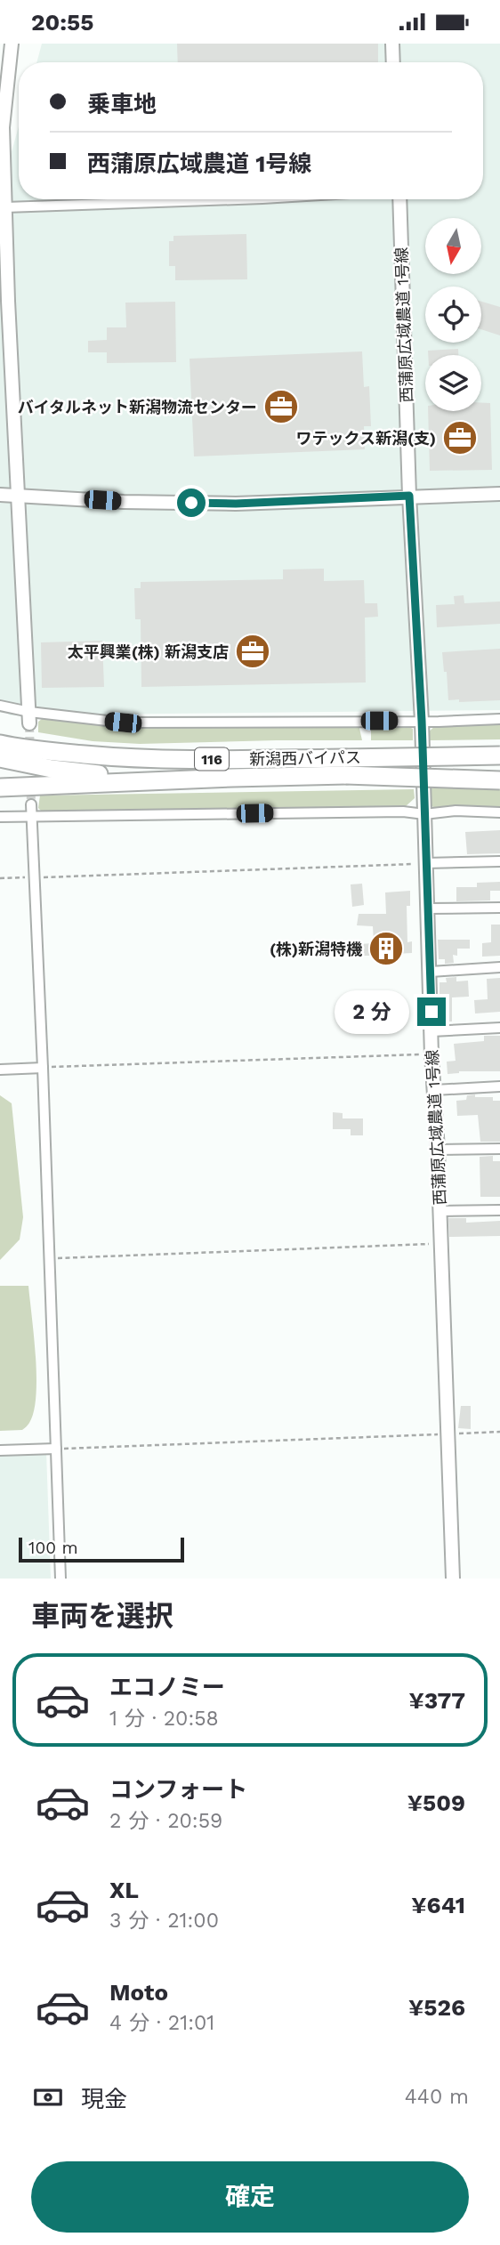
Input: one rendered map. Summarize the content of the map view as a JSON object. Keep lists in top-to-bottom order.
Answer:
{
  "streets": {
    "highway": ["新潟西バイパス", "116"],
    "street": ["西蒲原広域農道 1号線"]
  },
  "places": {
    "office": ["バイタルネット新潟物流センター", "ワテックス新潟(支)", "太平興業(株) 新潟支店"],
    "building": ["(株)新潟特機"]
  },
  "scale_bar": "100 m",
  "north": "bottom",
  "page": {
    "status": "20:55",
    "banner": ["乗車地", "西蒲原広域農道 1号線"],
    "bubble": "2 分",
    "scale": "100 m",
    "heading": "車両を選択",
    "list": [
      {
        "name": "エコノミー",
        "note": "1 分 · 20:58",
        "value": "¥377"
      },
      {
        "name": "コンフォート",
        "note": "2 分 · 20:59",
        "value": "¥509"
      },
      {
        "name": "XL",
        "note": "3 分 · 21:00",
        "value": "¥641"
      },
      {
        "name": "Moto",
        "note": "4 分 · 21:01",
        "value": "¥526"
      }
    ],
    "pay": ["現金", "440 m"],
    "buttons": "確定"
  }
}
